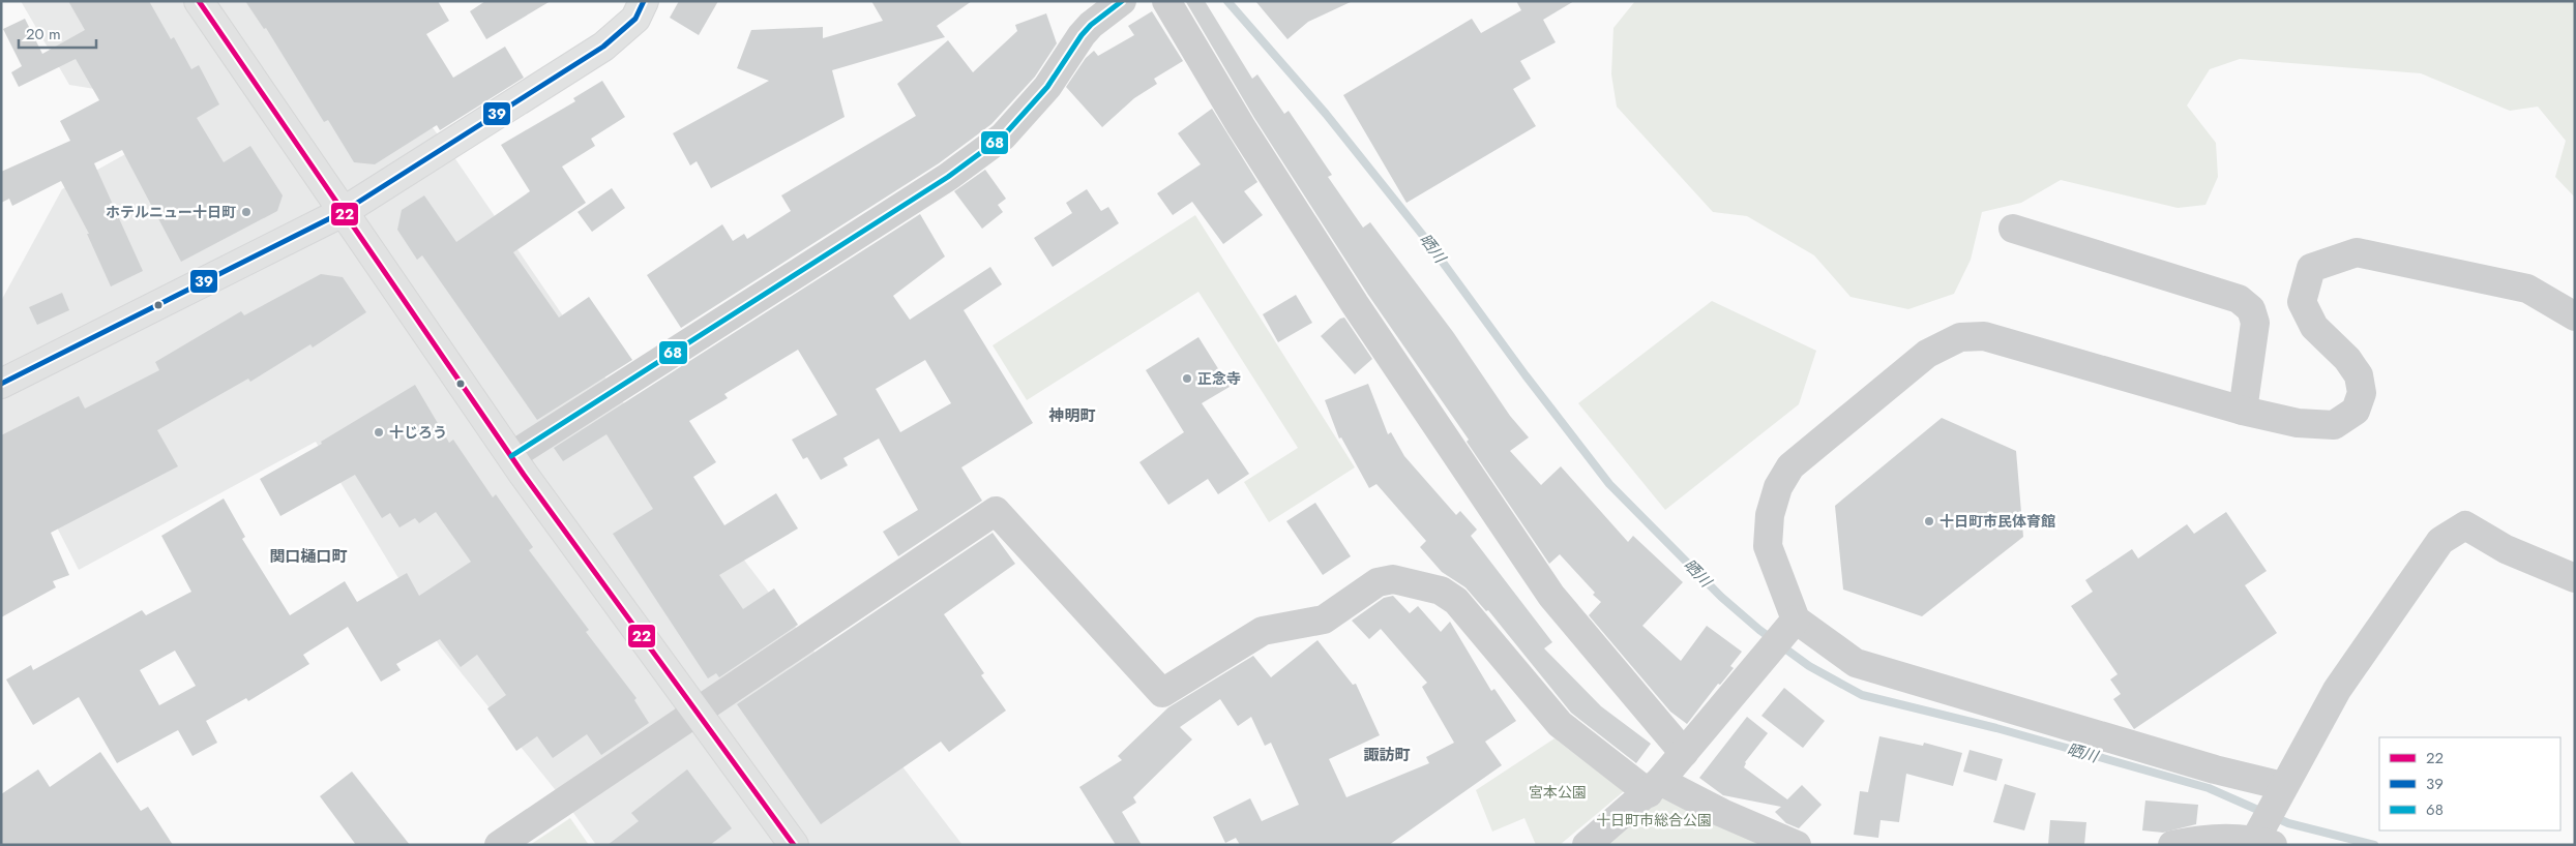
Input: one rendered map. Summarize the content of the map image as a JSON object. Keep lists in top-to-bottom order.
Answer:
{
  "districts": ["神明町", "関口樋口町", "諏訪町"],
  "water": ["晒川"],
  "parks": ["宮本公園", "十日町市総合公園"],
  "places": [
    "ホテルニュー十日町",
    "正念寺",
    "十じろう",
    "十日町市民体育館"
  ],
  "lines": ["transit line 22", "transit line 39", "transit line 68"],
  "legend": ["22", "39", "68"],
  "scale_bar": "20 m"
}
